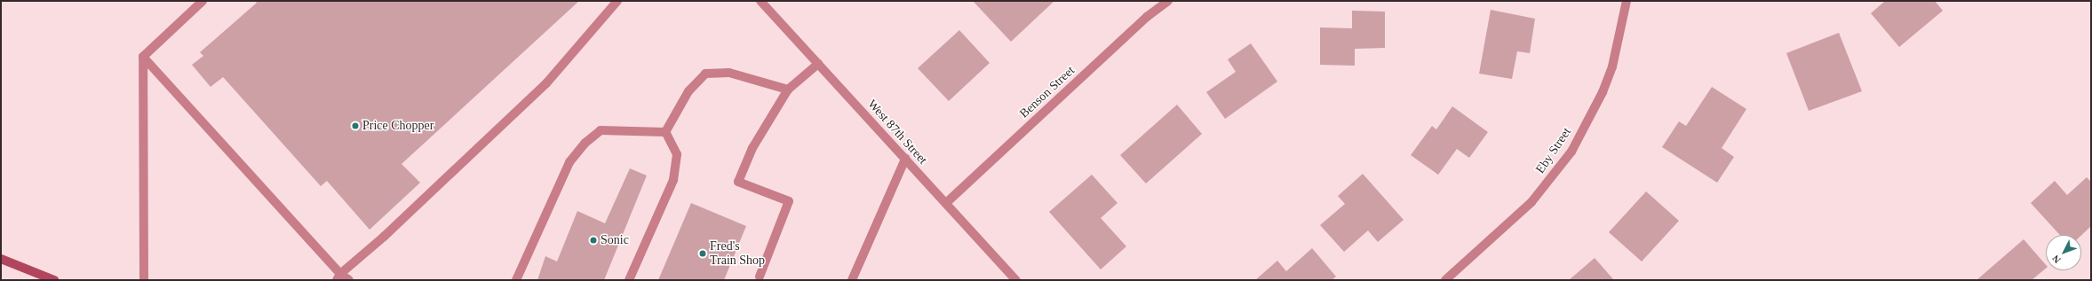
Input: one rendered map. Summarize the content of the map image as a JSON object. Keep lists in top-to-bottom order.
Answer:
{
  "streets": {
    "street": ["Benson Street", "West 87th Street", "Eby Street"]
  },
  "crossings": [
    ["Benson Street", "West 87th Street"]
  ],
  "places": ["Price Chopper", "Sonic", "Fred's Train Shop"],
  "north": "bottom left"
}
